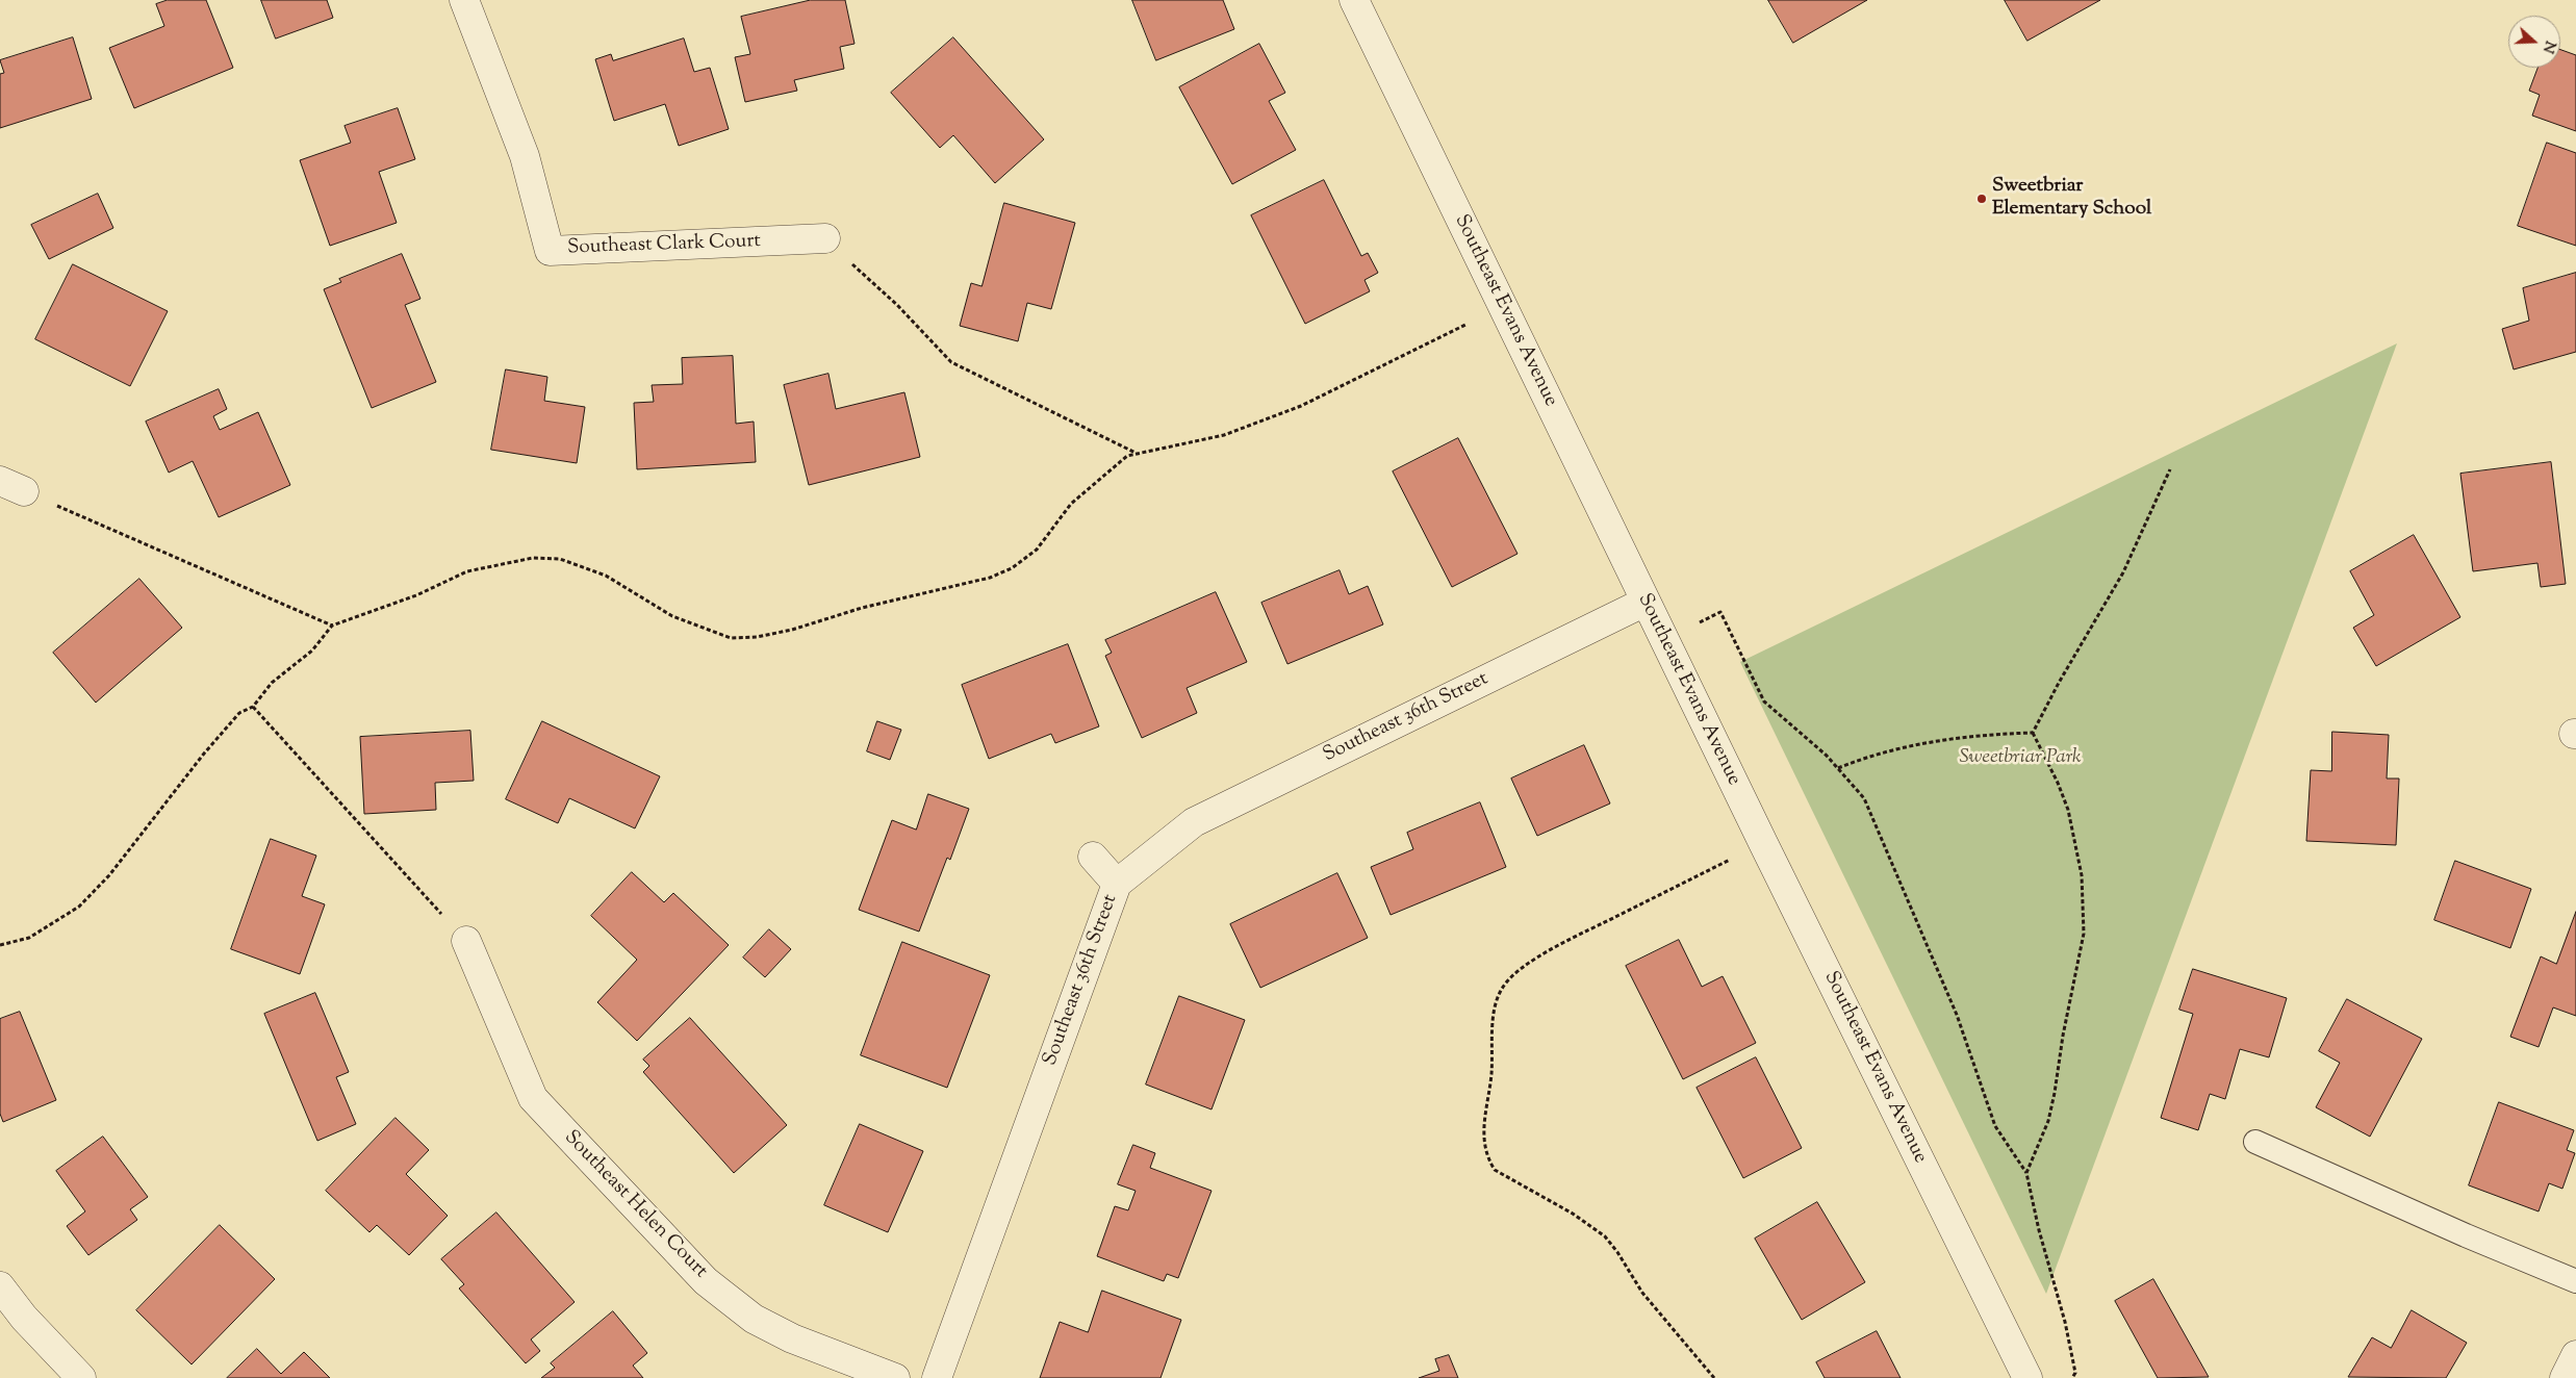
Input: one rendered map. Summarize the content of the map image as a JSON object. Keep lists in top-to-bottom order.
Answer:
{
  "streets": {
    "street": [
      "Southeast Clark Court",
      "Southeast Evans Avenue",
      "Southeast 36th Street",
      "Southeast Helen Court"
    ]
  },
  "crossings": [
    ["Southeast Evans Avenue", "Southeast 36th Street"]
  ],
  "parks": ["Sweetbriar Park"],
  "places": ["Sweetbriar Elementary School"],
  "north": "right"
}
